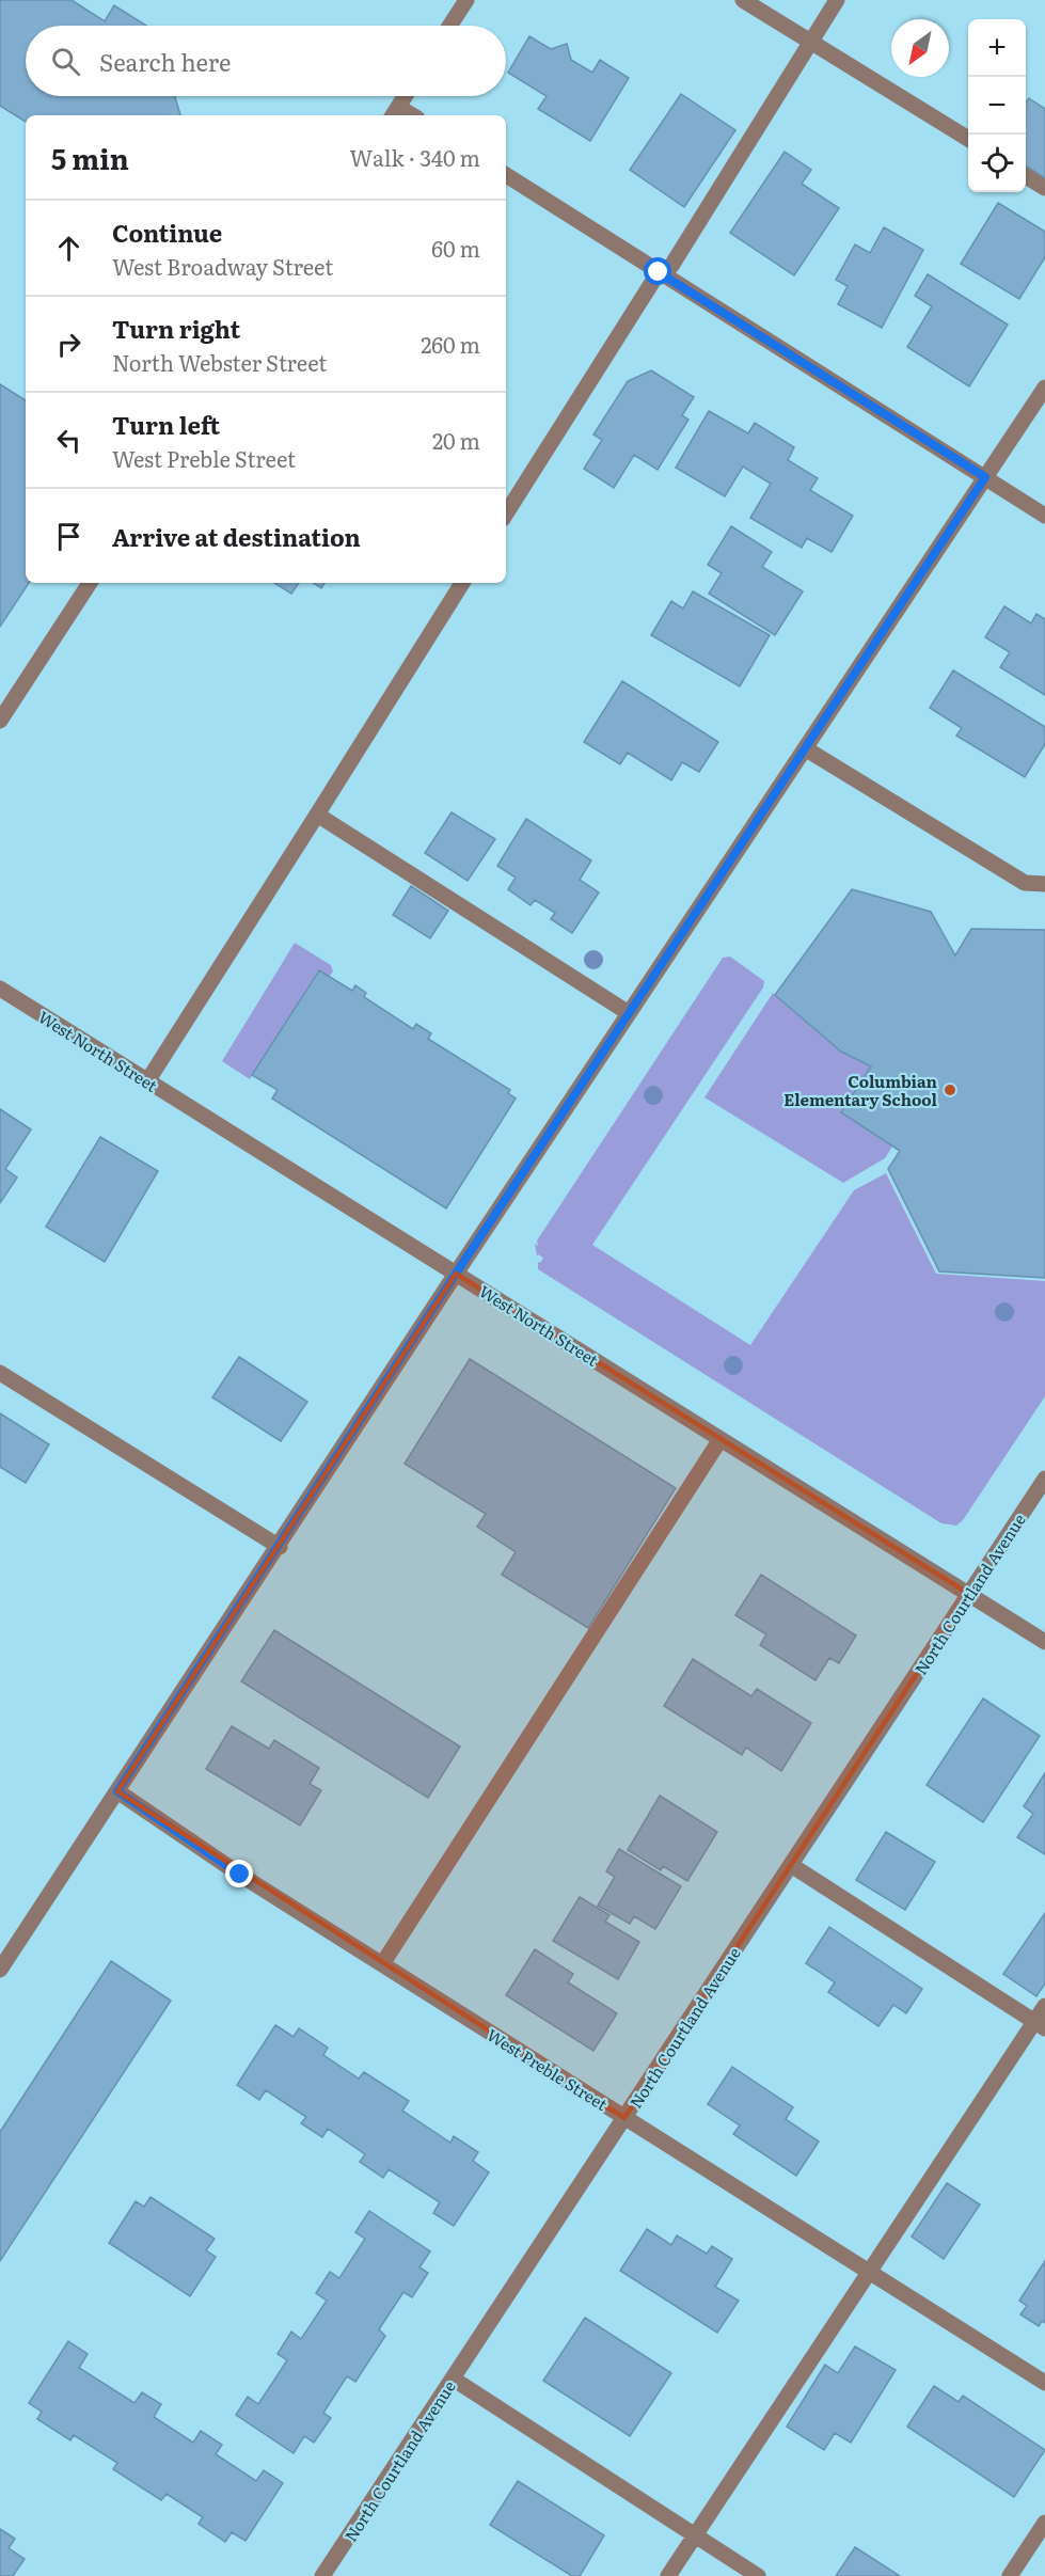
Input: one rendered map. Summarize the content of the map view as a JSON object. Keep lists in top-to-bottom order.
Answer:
{
  "streets": {
    "street": ["West North Street", "North Courtland Avenue", "West Preble Street"]
  },
  "crossings": [
    ["West North Street", "North Courtland Avenue"],
    ["North Courtland Avenue", "West Preble Street"]
  ],
  "places": ["Columbian Elementary School"],
  "north": "bottom left",
  "page": {
    "map_buttons": ["+", "−"],
    "search": "Search here",
    "heading": ["5 min", "Walk · 340 m"],
    "list": [
      ["Continue", "West Broadway Street", "60 m"],
      ["Turn right", "North Webster Street", "260 m"],
      ["Turn left", "West Preble Street", "20 m"],
      "Arrive at destination"
    ]
  }
}
